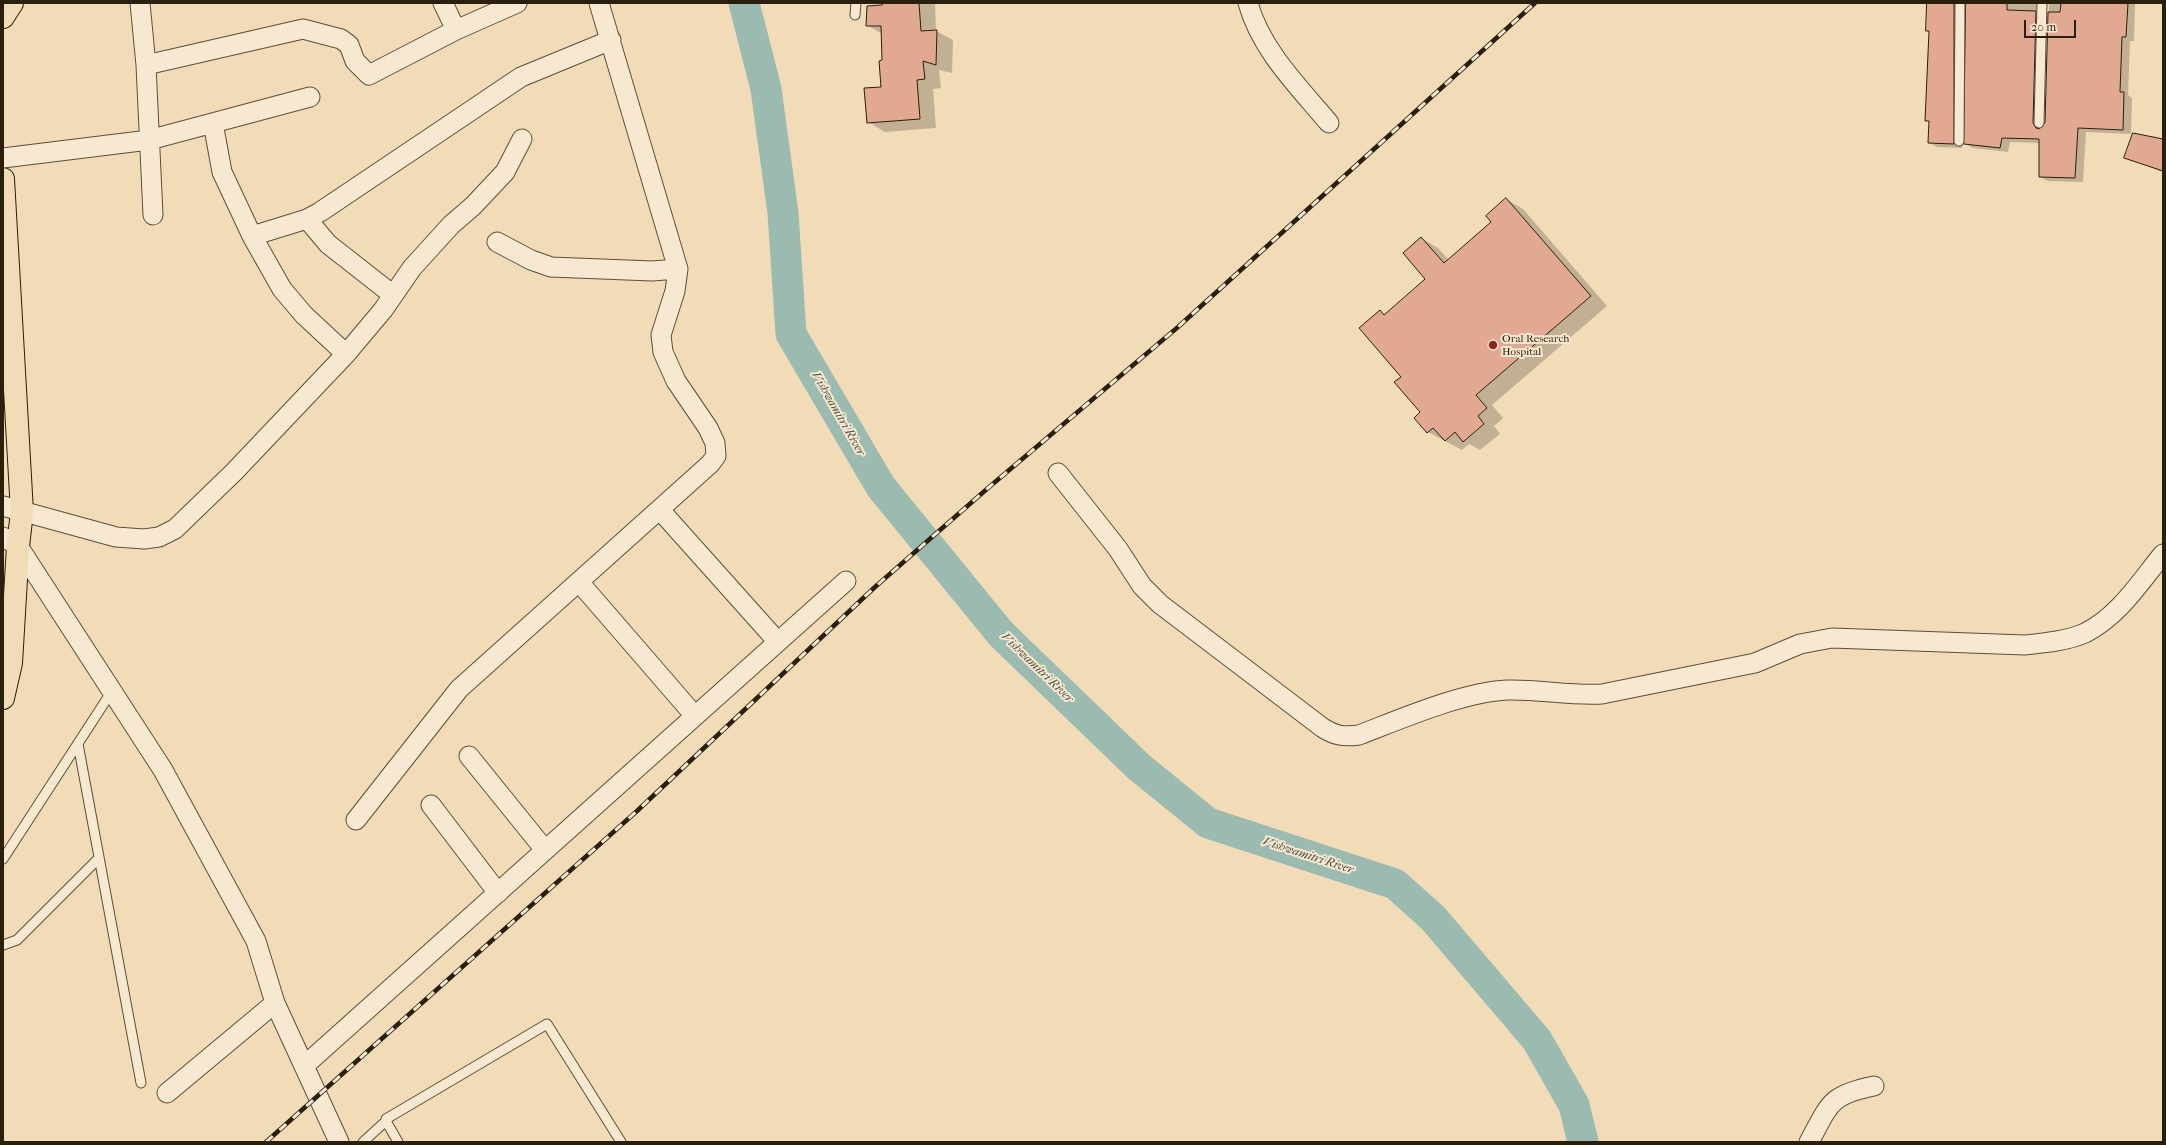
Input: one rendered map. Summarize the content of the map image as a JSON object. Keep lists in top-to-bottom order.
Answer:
{
  "water": ["Vishwamitri River"],
  "places": ["Oral Research Hospital"],
  "scale_bar": "20 m"
}
